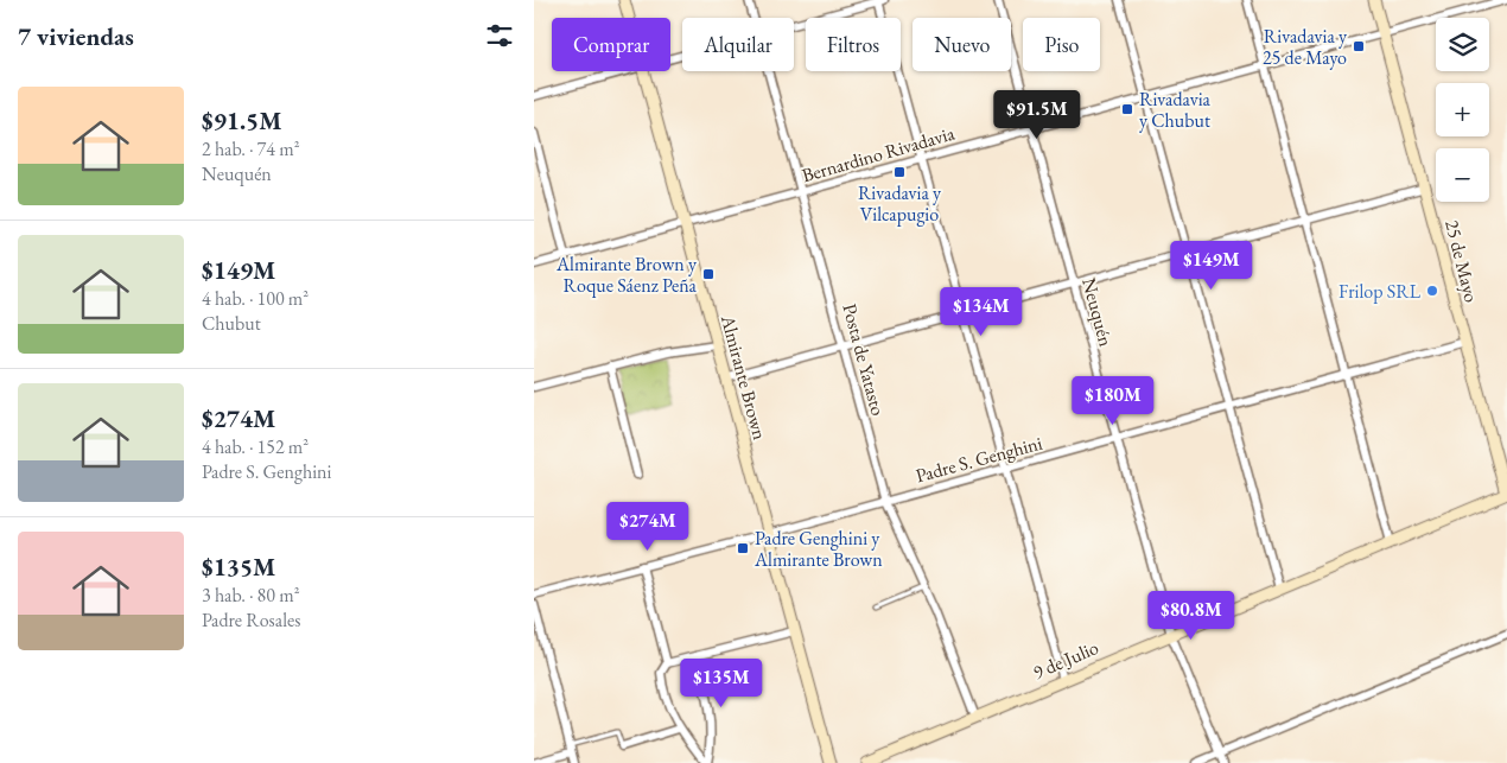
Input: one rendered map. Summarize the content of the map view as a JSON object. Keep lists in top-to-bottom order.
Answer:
{
  "streets": {
    "street": [
      "Bernardino Rivadavia",
      "25 de Mayo",
      "Neuquén",
      "Posta de Yatasto",
      "Almirante Brown",
      "Padre S. Genghini",
      "9 de Julio"
    ]
  },
  "crossings": [
    ["Bernardino Rivadavia", "25 de Mayo"],
    ["Bernardino Rivadavia", "Neuquén"],
    ["Bernardino Rivadavia", "Posta de Yatasto"],
    ["Bernardino Rivadavia", "Almirante Brown"],
    ["25 de Mayo", "Padre S. Genghini"],
    ["25 de Mayo", "9 de Julio"],
    ["Neuquén", "Padre S. Genghini"],
    ["Neuquén", "9 de Julio"],
    ["Posta de Yatasto", "Padre S. Genghini"],
    ["Posta de Yatasto", "9 de Julio"],
    ["Almirante Brown", "Padre S. Genghini"]
  ],
  "places": {
    "transit": [
      "Rivadavia y 25 de Mayo",
      "Rivadavia y Chubut",
      "Rivadavia y Vilcapugio",
      "Almirante Brown y Roque Sáenz Peña",
      "Padre Genghini y Almirante Brown"
    ],
    "other": ["Frilop SRL"]
  },
  "page": {
    "heading": "7 viviendas",
    "map_buttons": ["+", "−"],
    "chip": [
      "Comprar",
      "Alquilar",
      "Filtros",
      "Nuevo",
      "Piso"
    ],
    "list": [
      {
        "name": "$91.5M",
        "note": "2 hab. · 74 m² · Neuquén"
      },
      {
        "name": "$149M",
        "note": "4 hab. · 100 m² · Chubut"
      },
      {
        "name": "$274M",
        "note": "4 hab. · 152 m² · Padre S. Genghini"
      },
      {
        "name": "$135M",
        "note": "3 hab. · 80 m² · Padre Rosales"
      }
    ],
    "price": [
      "$91.5M",
      "$149M",
      "$134M",
      "$180M",
      "$274M",
      "$80.8M",
      "$135M"
    ]
  }
}
